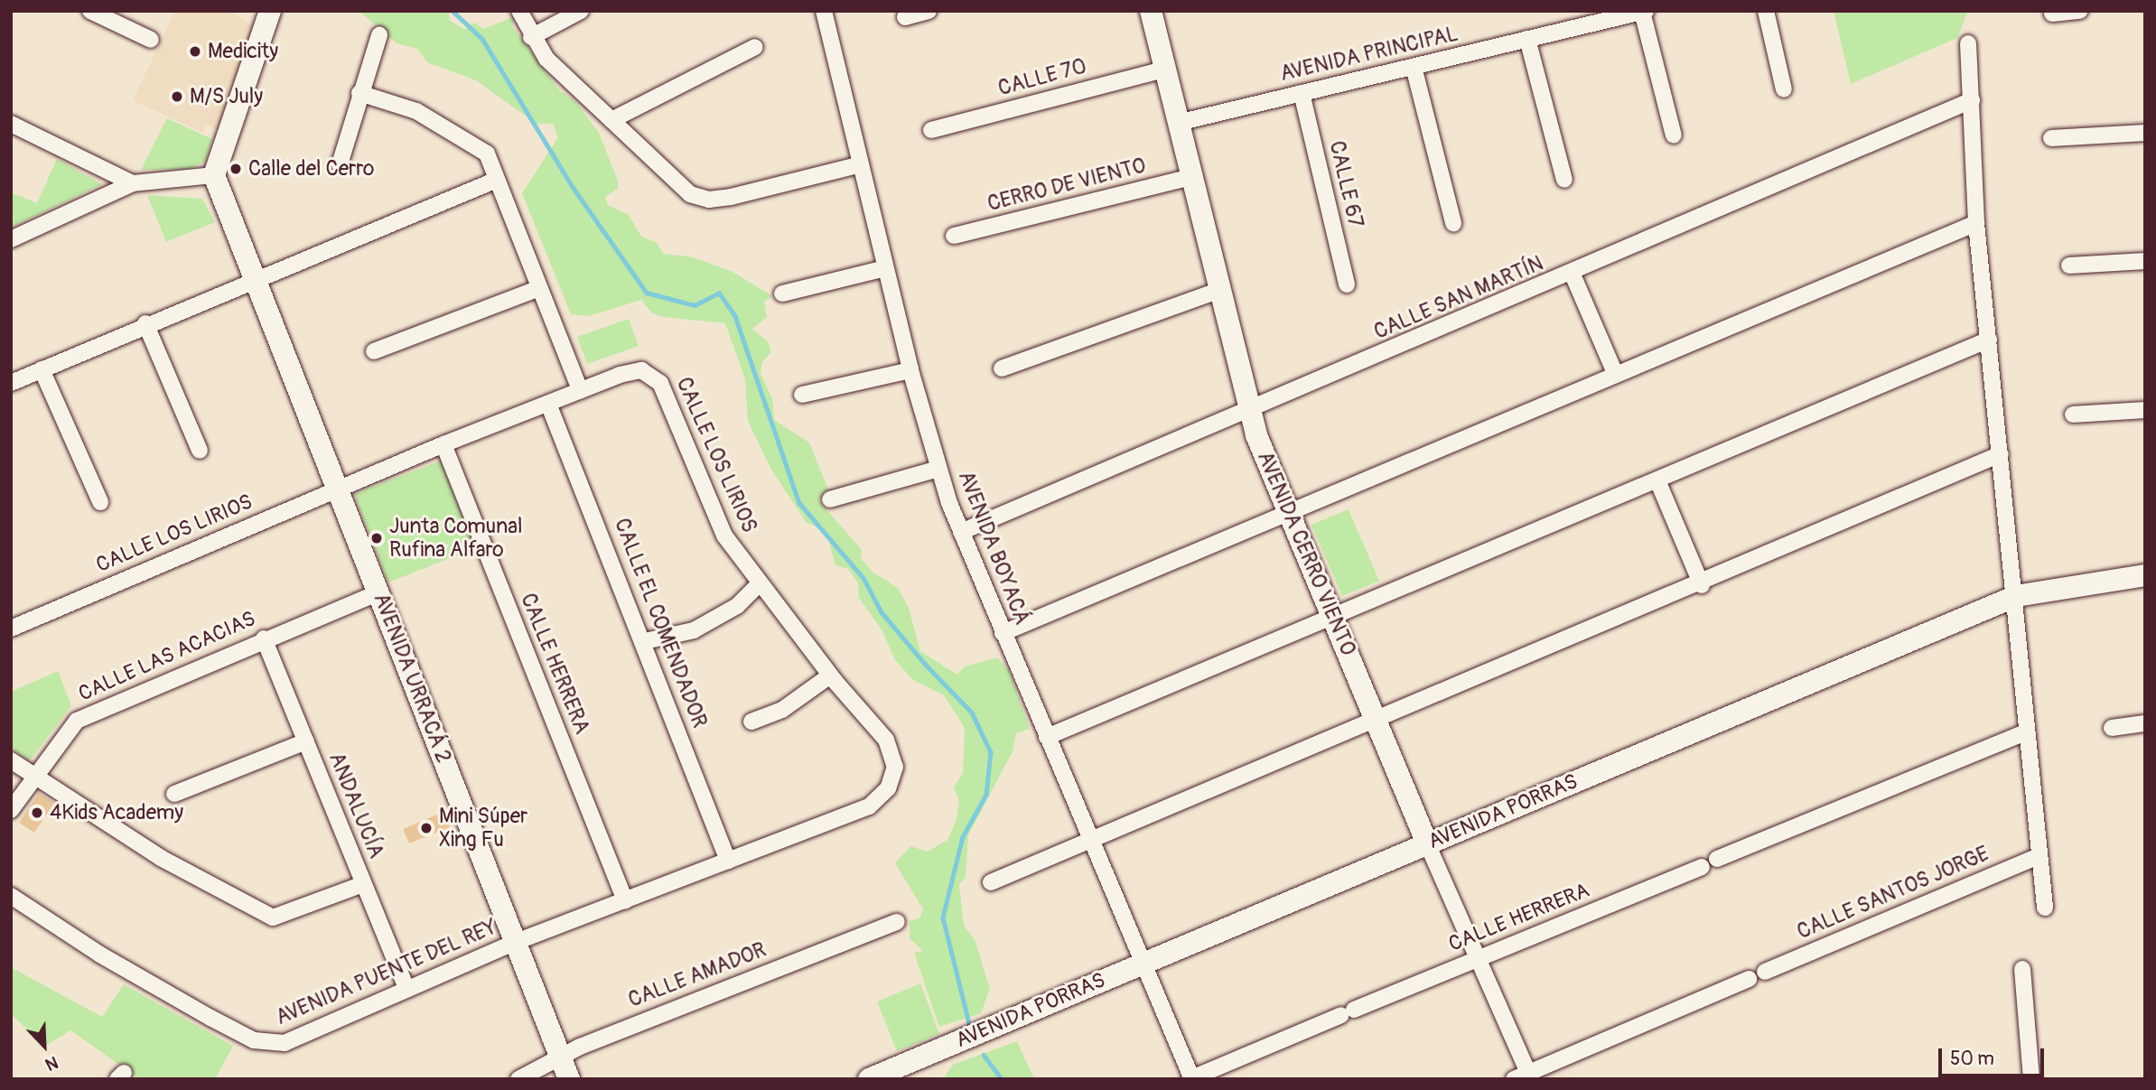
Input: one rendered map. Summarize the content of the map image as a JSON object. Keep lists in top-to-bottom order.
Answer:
{
  "streets": {
    "street": [
      "AVENIDA PRINCIPAL",
      "CALLE 70",
      "CALLE 67",
      "CERRO DE VIENTO",
      "CALLE SAN MARTÍN",
      "CALLE LOS LIRIOS",
      "AVENIDA BOYACÁ",
      "AVENIDA CERRO VIENTO",
      "CALLE EL COMENDADOR",
      "CALLE LAS ACACIAS",
      "CALLE HERRERA",
      "AVENIDA URRACÁ 2",
      "ANDALUCÍA",
      "AVENIDA PORRAS",
      "CALLE SANTOS JORGE",
      "AVENIDA PUENTE DEL REY",
      "CALLE AMADOR"
    ]
  },
  "crossings": [
    ["AVENIDA PRINCIPAL", "CALLE 67"],
    ["AVENIDA PRINCIPAL", "AVENIDA CERRO VIENTO"],
    ["CALLE 70", "AVENIDA CERRO VIENTO"],
    ["CERRO DE VIENTO", "AVENIDA CERRO VIENTO"],
    ["CALLE SAN MARTÍN", "AVENIDA BOYACÁ"],
    ["CALLE SAN MARTÍN", "AVENIDA CERRO VIENTO"],
    ["CALLE LOS LIRIOS", "CALLE EL COMENDADOR"],
    ["CALLE LOS LIRIOS", "CALLE HERRERA"],
    ["CALLE LOS LIRIOS", "AVENIDA URRACÁ 2"],
    ["CALLE LOS LIRIOS", "AVENIDA PUENTE DEL REY"],
    ["AVENIDA BOYACÁ", "CALLE HERRERA"],
    ["AVENIDA BOYACÁ", "AVENIDA PORRAS"],
    ["AVENIDA CERRO VIENTO", "CALLE HERRERA"],
    ["AVENIDA CERRO VIENTO", "AVENIDA PORRAS"],
    ["CALLE LAS ACACIAS", "AVENIDA URRACÁ 2"],
    ["CALLE LAS ACACIAS", "ANDALUCÍA"],
    ["AVENIDA URRACÁ 2", "AVENIDA PUENTE DEL REY"],
    ["AVENIDA URRACÁ 2", "CALLE AMADOR"],
    ["ANDALUCÍA", "AVENIDA PUENTE DEL REY"]
  ],
  "places": [
    "Medicity",
    "M/S July",
    "Calle del Cerro",
    "Junta Comunal Rufina Alfaro",
    "4Kids Academy",
    "Mini Súper Xing Fu"
  ],
  "scale_bar": "50 m",
  "north": "bottom right"
}
